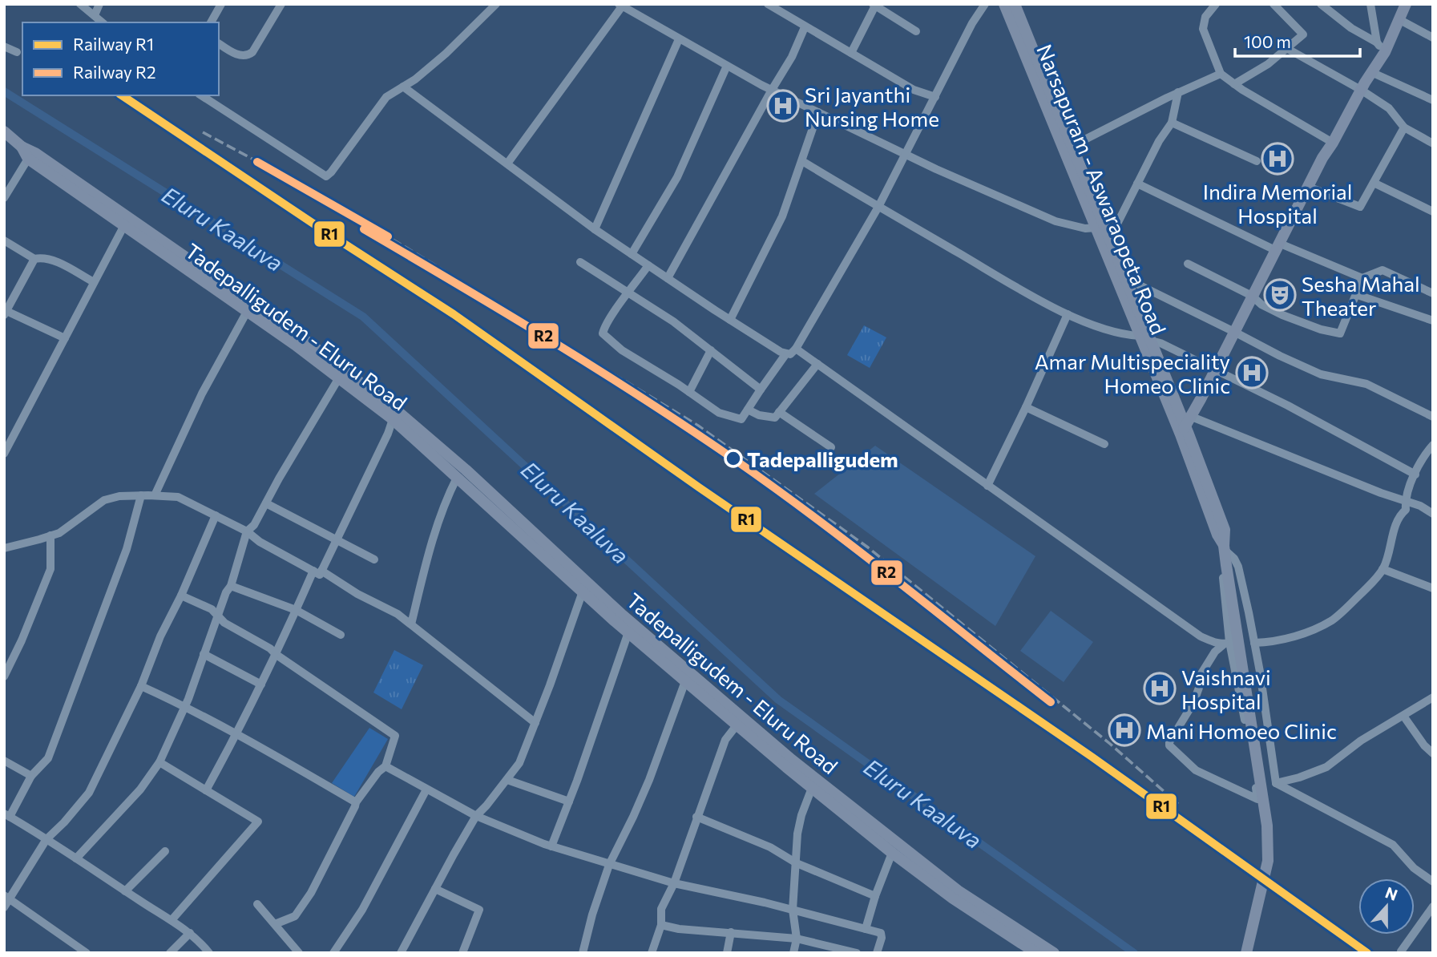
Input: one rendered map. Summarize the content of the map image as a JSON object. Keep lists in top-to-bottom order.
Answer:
{
  "streets": {
    "main road": ["Narsapuram - Aswaraopeta Road", "Tadepalligudem - Eluru Road"]
  },
  "water": ["Eluru Kaaluva"],
  "places": {
    "hospital": [
      "Sri Jayanthi Nursing Home",
      "Indira Memorial Hospital",
      "Amar Multispeciality Homeo Clinic",
      "Vaishnavi Hospital",
      "Mani Homoeo Clinic"
    ],
    "theatre": ["Sesha Mahal Theater"],
    "other": ["Tadepalligudem"]
  },
  "lines": ["rail line R1", "rail line R2"],
  "legend": ["Railway R1", "Railway R2"],
  "scale_bar": "100 m",
  "north": "top"
}
